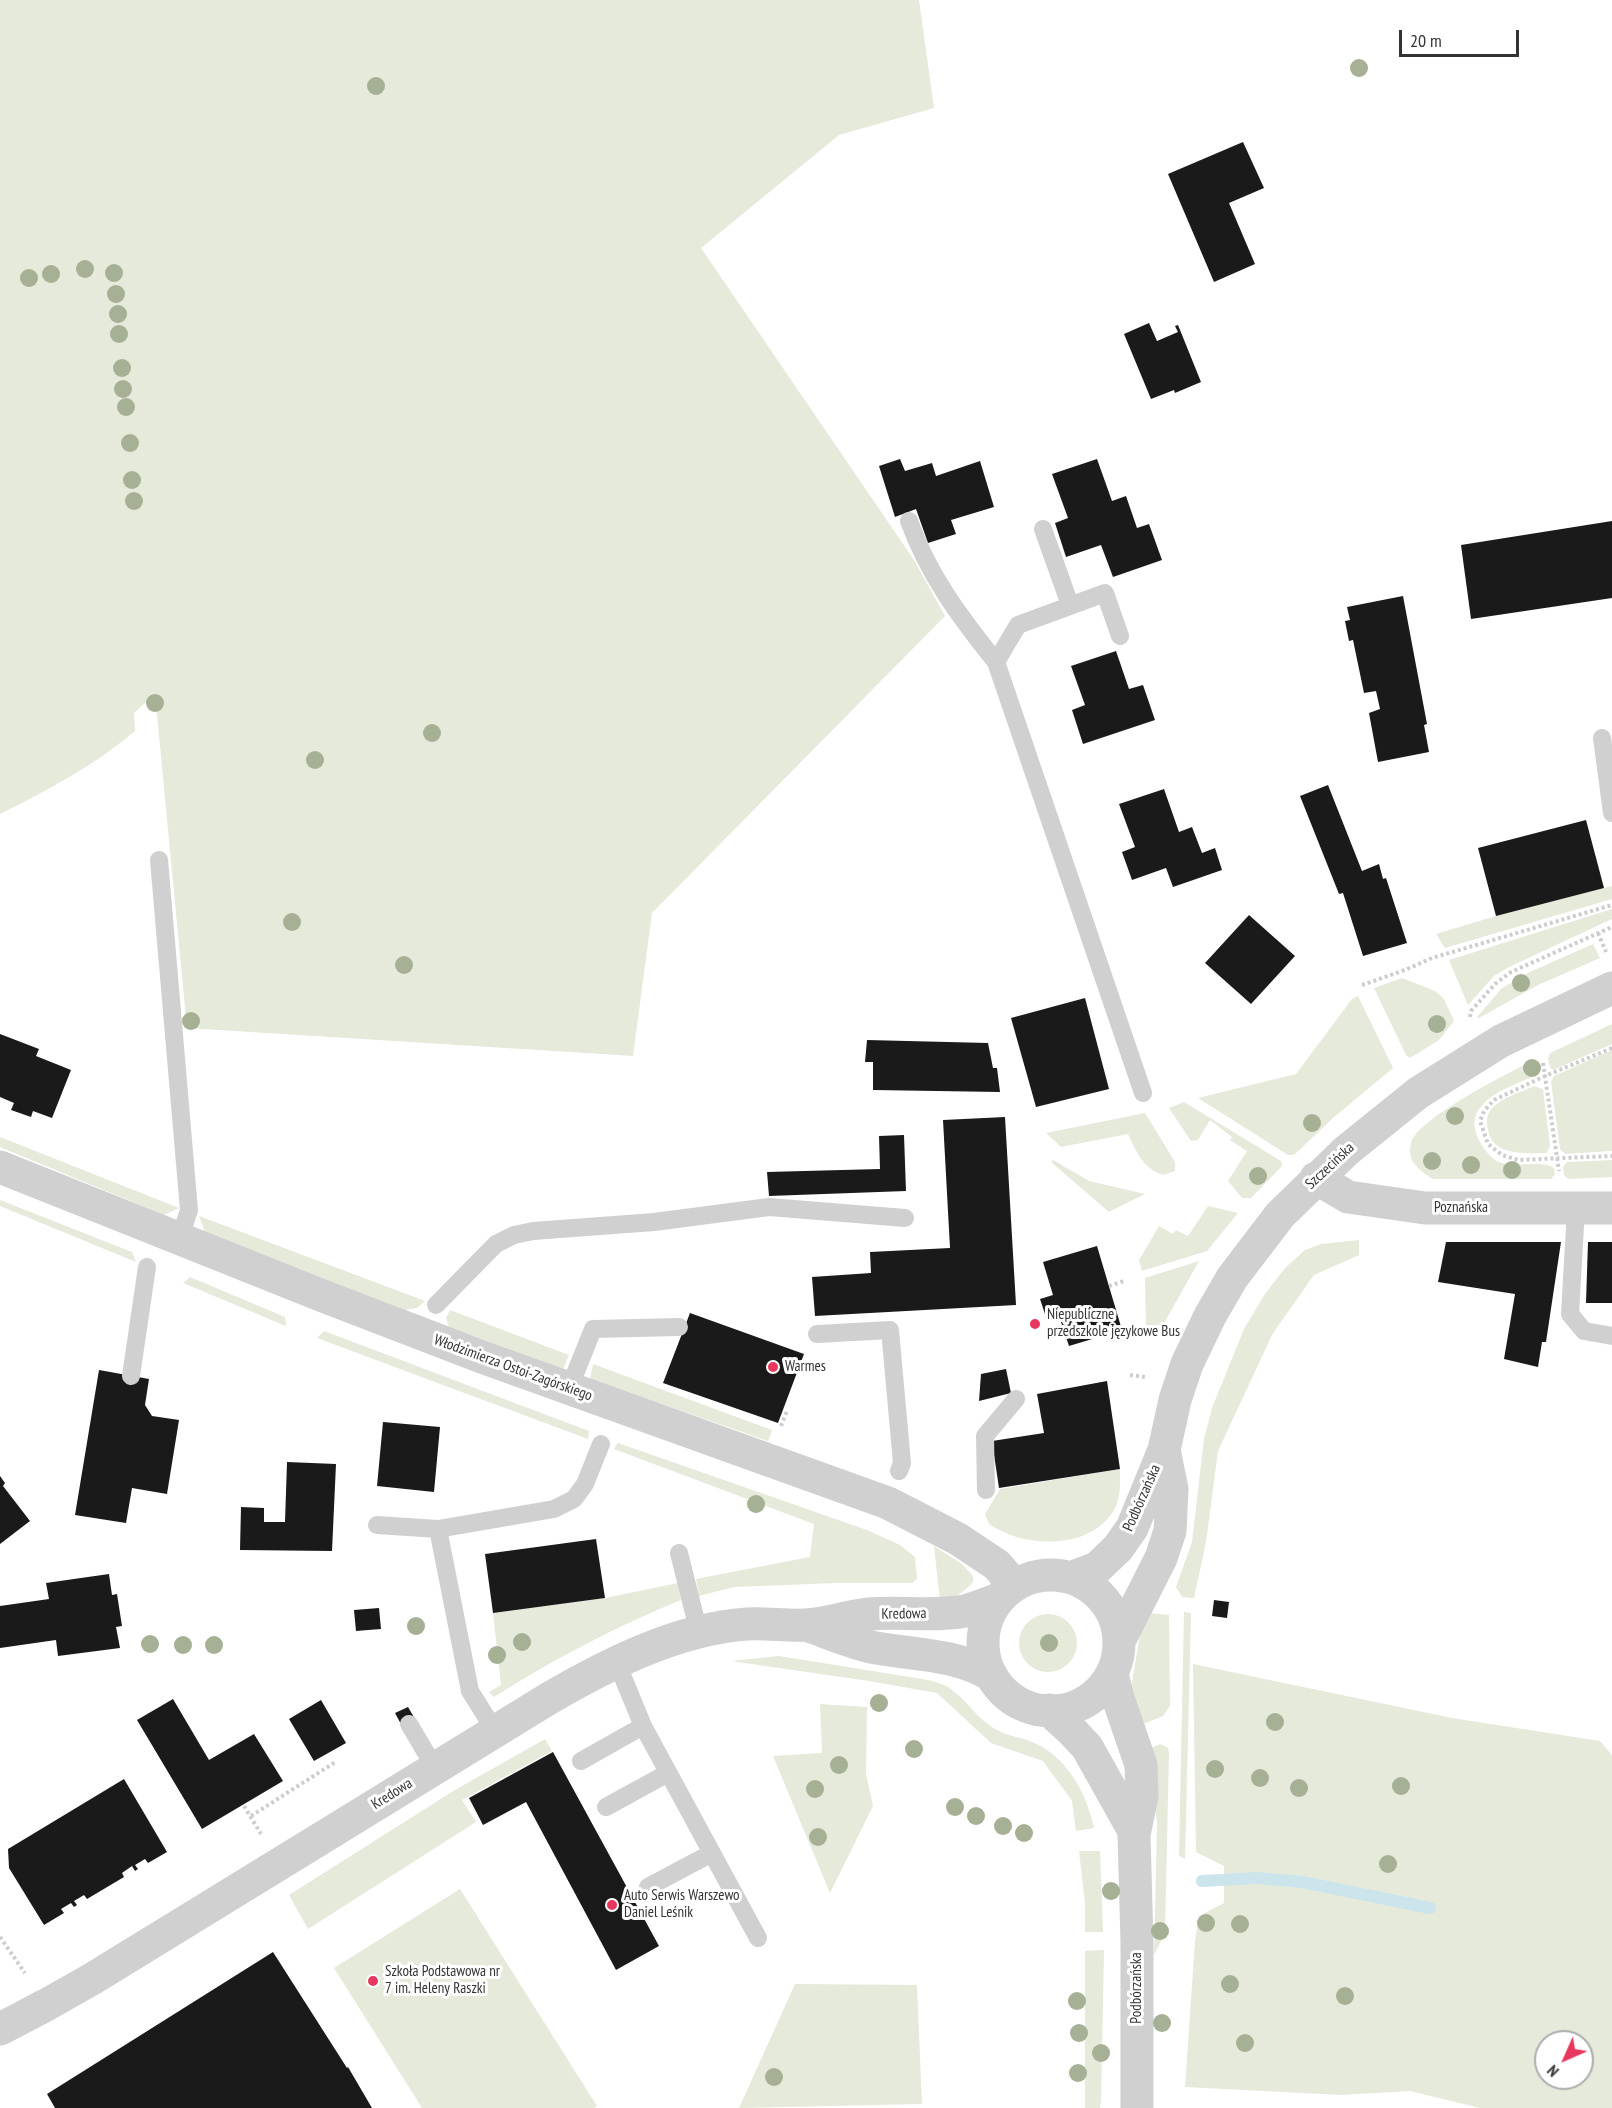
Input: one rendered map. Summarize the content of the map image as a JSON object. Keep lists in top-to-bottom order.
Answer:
{
  "streets": {
    "street": [
      "Szczecińska",
      "Poznańska",
      "Włodzimierza Ostoi-Zagórskiego",
      "Podbórzańska",
      "Kredowa"
    ]
  },
  "crossings": [
    ["Szczecińska", "Poznańska"],
    ["Szczecińska", "Podbórzańska"],
    ["Włodzimierza Ostoi-Zagórskiego", "Podbórzańska"],
    ["Włodzimierza Ostoi-Zagórskiego", "Kredowa"],
    ["Podbórzańska", "Kredowa"]
  ],
  "places": [
    "Niepubliczne przedszkole językowe Bus",
    "Warmes",
    "Auto Serwis Warszewo Daniel Leśnik",
    "Szkoła Podstawowa nr 7 im. Heleny Raszki"
  ],
  "scale_bar": "20 m",
  "north": "bottom left"
}
